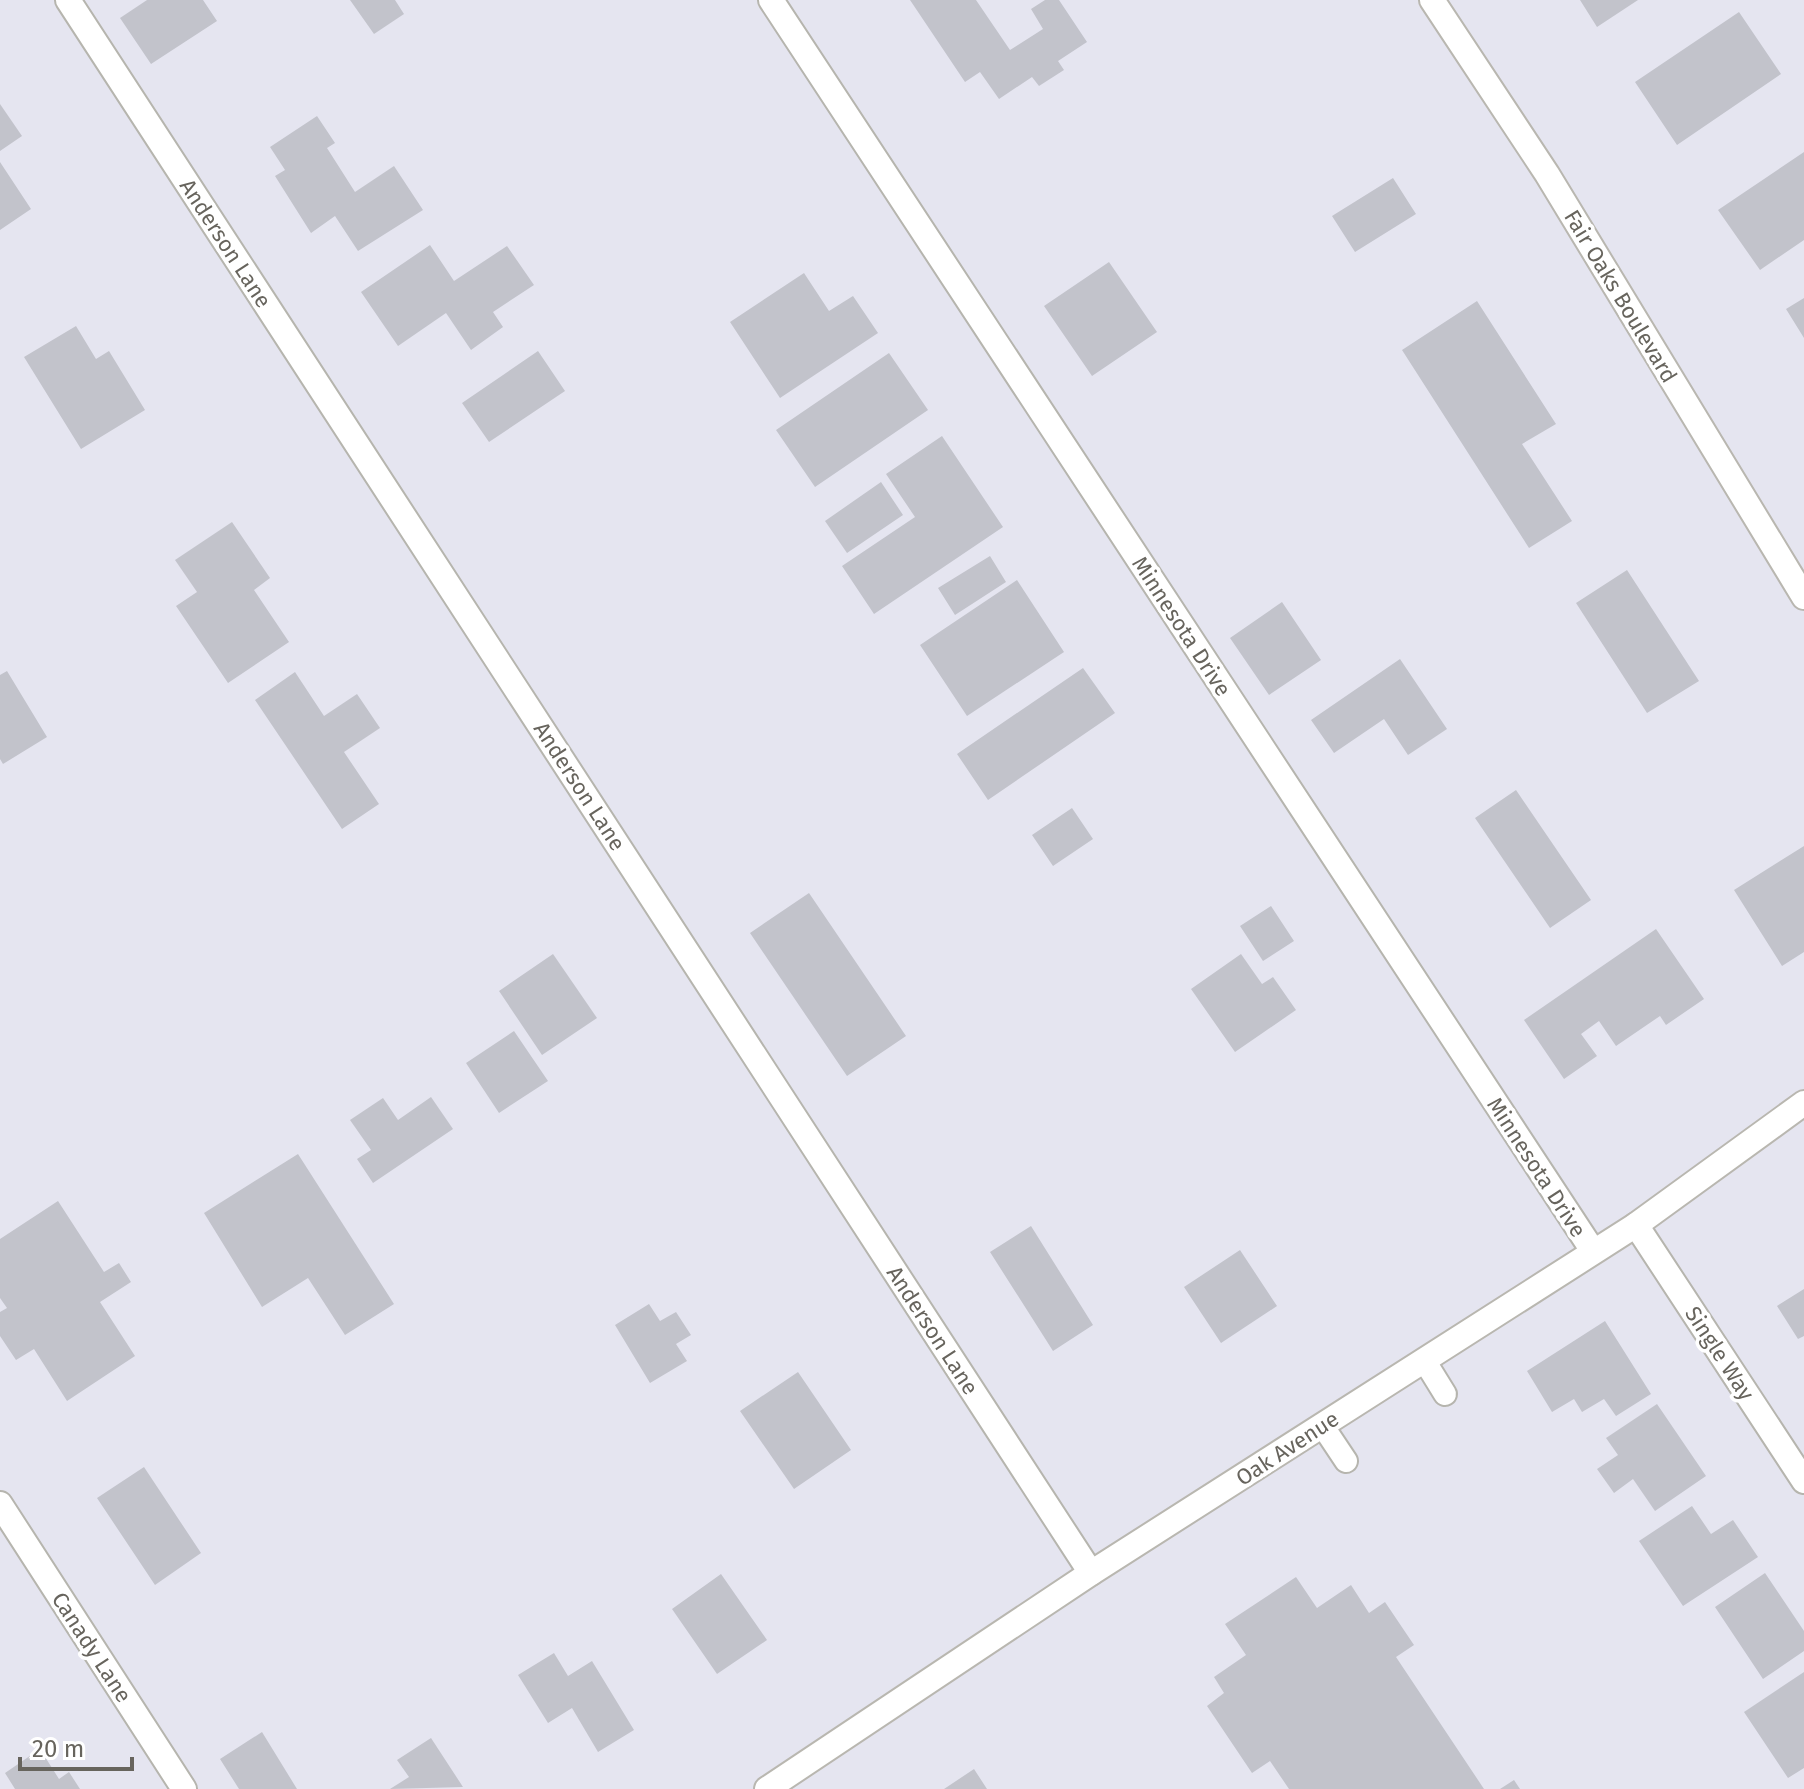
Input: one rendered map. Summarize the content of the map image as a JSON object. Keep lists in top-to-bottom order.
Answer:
{
  "streets": {
    "street": [
      "Anderson Lane",
      "Fair Oaks Boulevard",
      "Minnesota Drive",
      "Single Way",
      "Oak Avenue",
      "Canady Lane"
    ]
  },
  "crossings": [
    ["Anderson Lane", "Oak Avenue"],
    ["Minnesota Drive", "Oak Avenue"],
    ["Single Way", "Oak Avenue"]
  ],
  "scale_bar": "20 m"
}
